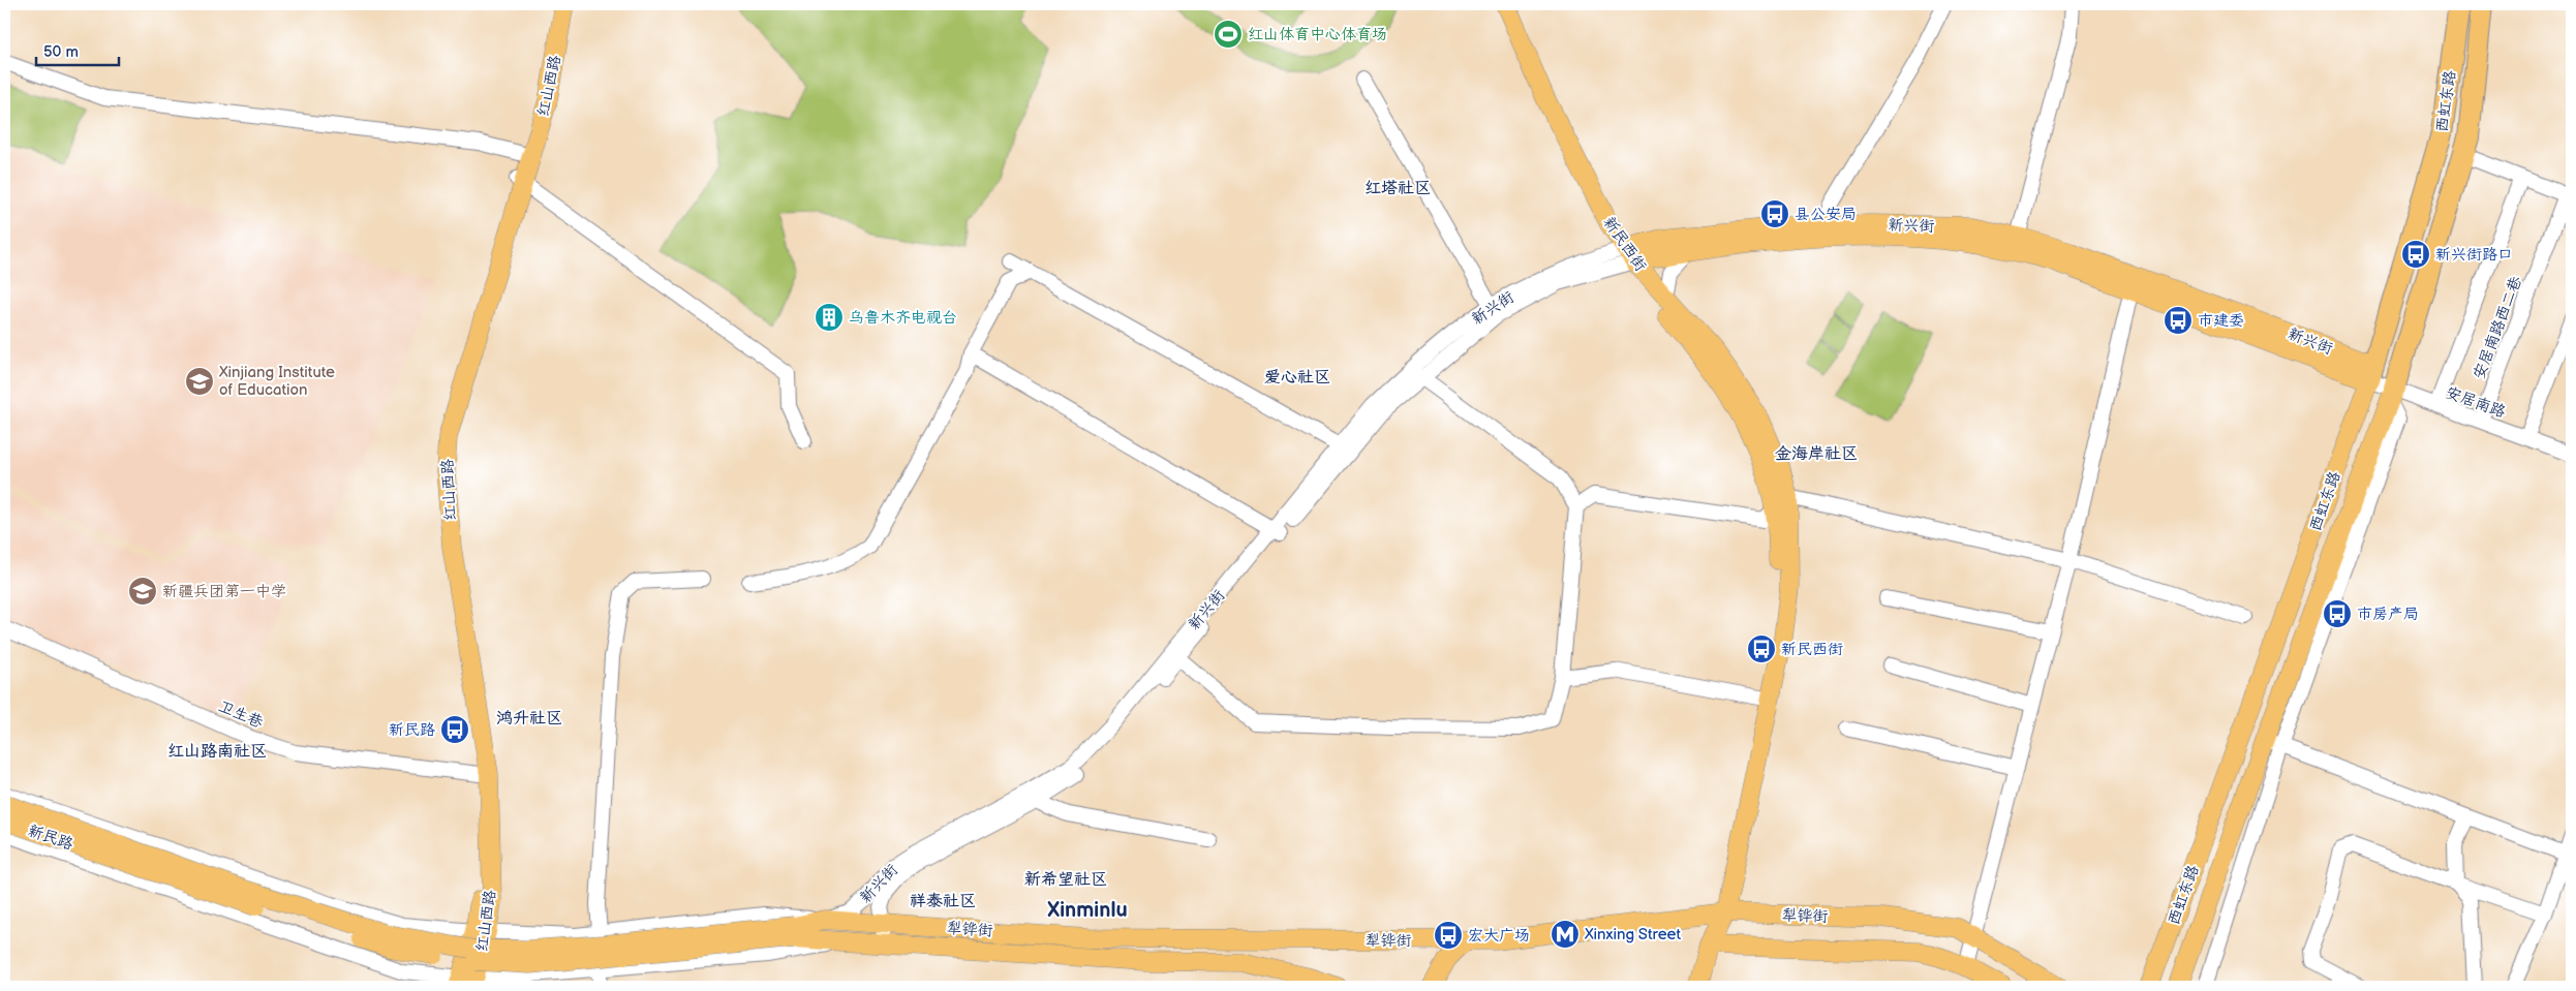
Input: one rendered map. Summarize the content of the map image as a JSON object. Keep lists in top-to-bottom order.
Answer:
{
  "streets": {
    "highway": ["西虹东路"],
    "main road": [
      "红山西路",
      "新兴街",
      "新民西街",
      "新民路",
      "犁铧街"
    ],
    "street": ["安居南路西二巷", "安居南路", "卫生巷"]
  },
  "crossings": [
    ["红山西路", "卫生巷"],
    ["西虹东路", "新兴街"],
    ["西虹东路", "安居南路"],
    ["新兴街", "新民西街"],
    ["新兴街", "安居南路"],
    ["新兴街", "犁铧街"],
    ["新民西街", "犁铧街"],
    ["安居南路西二巷", "安居南路"],
    ["新民路", "犁铧街"]
  ],
  "districts": [
    "红塔社区",
    "爱心社区",
    "金海岸社区",
    "鸿升社区",
    "红山路南社区",
    "新希望社区",
    "祥泰社区",
    "Xinminlu"
  ],
  "places": {
    "sports": ["红山体育中心体育场"],
    "bus stop": [
      "县公安局",
      "新兴街路口",
      "市建委",
      "市房产局",
      "新民西街",
      "新民路",
      "宏大广场"
    ],
    "building": ["乌鲁木齐电视台"],
    "school or university": ["Xinjiang Institute of Education", "新疆兵团第一中学"],
    "metro station": ["Xinxing Street"]
  },
  "scale_bar": "50 m"
}
